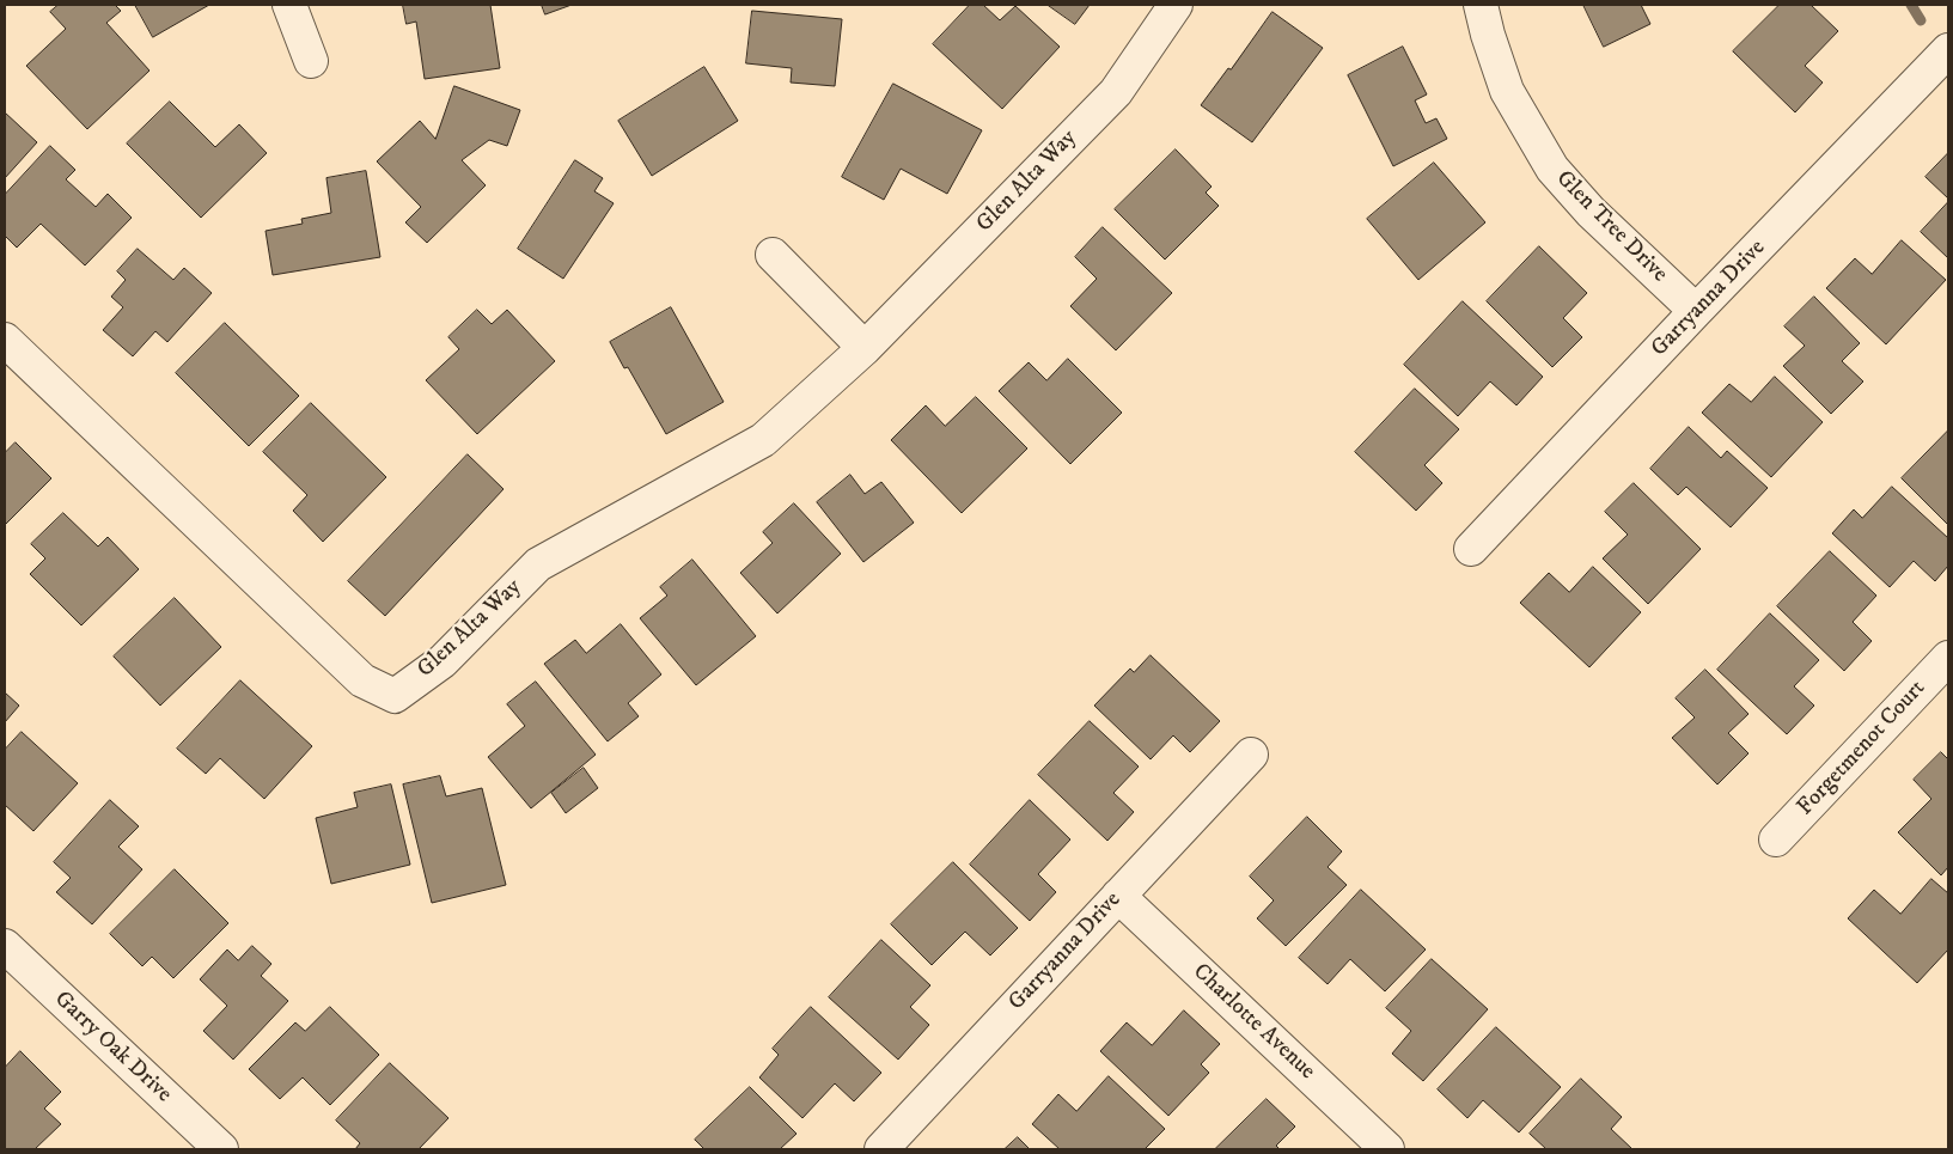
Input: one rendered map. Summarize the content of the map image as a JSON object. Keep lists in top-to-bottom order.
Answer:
{
  "streets": {
    "street": [
      "Glen Alta Way",
      "Glen Tree Drive",
      "Garryanna Drive",
      "Forgetmenot Court",
      "Charlotte Avenue",
      "Garry Oak Drive"
    ]
  },
  "crossings": [
    ["Glen Tree Drive", "Garryanna Drive"],
    ["Garryanna Drive", "Charlotte Avenue"]
  ]
}
